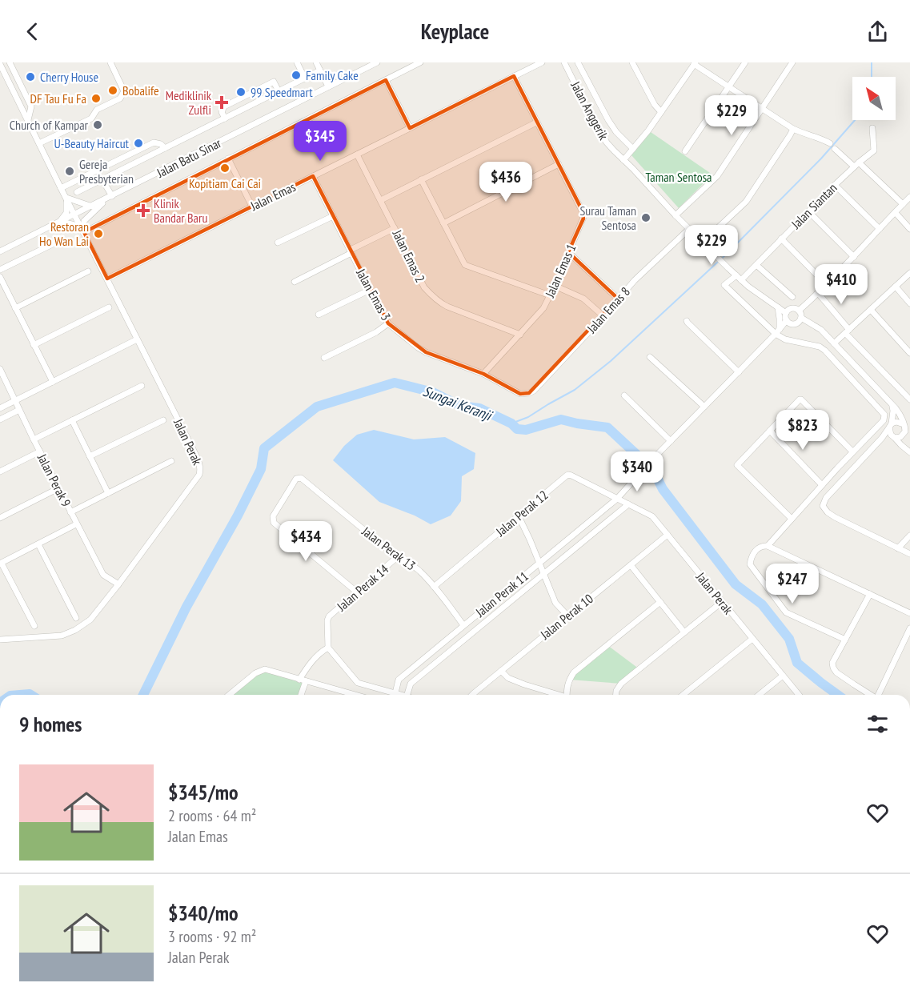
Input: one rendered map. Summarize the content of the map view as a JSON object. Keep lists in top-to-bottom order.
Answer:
{
  "streets": {
    "street": [
      "Jalan Anggerik",
      "Jalan Batu Sinar",
      "Jalan Emas",
      "Jalan Siantan",
      "Jalan Emas 2",
      "Jalan Emas 1",
      "Jalan Emas 3",
      "Jalan Emas 8",
      "Jalan Perak",
      "Jalan Perak 9",
      "Jalan Perak 12",
      "Jalan Perak 13",
      "Jalan Perak 14",
      "Jalan Perak 11",
      "Jalan Perak 10"
    ]
  },
  "crossings": [
    ["Jalan Anggerik", "Jalan Siantan"],
    ["Jalan Anggerik", "Jalan Emas 8"],
    ["Jalan Anggerik", "Jalan Perak 11"],
    ["Jalan Batu Sinar", "Jalan Perak"],
    ["Jalan Emas", "Jalan Emas 2"],
    ["Jalan Emas", "Jalan Emas 1"],
    ["Jalan Emas", "Jalan Emas 3"],
    ["Jalan Emas", "Jalan Perak"],
    ["Jalan Siantan", "Jalan Perak 11"],
    ["Jalan Emas 2", "Jalan Emas 1"],
    ["Jalan Emas 1", "Jalan Emas 3"],
    ["Jalan Emas 3", "Jalan Emas 8"],
    ["Jalan Perak", "Jalan Perak 9"],
    ["Jalan Perak", "Jalan Perak 12"],
    ["Jalan Perak", "Jalan Perak 11"],
    ["Jalan Perak", "Jalan Perak 10"],
    ["Jalan Perak 12", "Jalan Perak 13"],
    ["Jalan Perak 12", "Jalan Perak 11"],
    ["Jalan Perak 13", "Jalan Perak 14"],
    ["Jalan Perak 13", "Jalan Perak 11"]
  ],
  "water": ["Sungai Keranji"],
  "parks": ["Taman Sentosa"],
  "places": {
    "other": [
      "Family Cake",
      "Cherry House",
      "Bobalife",
      "99 Speedmart",
      "DF Tau Fu Fa",
      "Church of Kampar",
      "U-Beauty Haircut",
      "Kopitiam Cai Cai",
      "Gereja Presbyterian",
      "Surau Taman Sentosa",
      "Restoran Ho Wan Lai"
    ],
    "health": ["Mediklinik Zulfli", "Klinik Bandar Baru"]
  },
  "north": "top left",
  "page": {
    "header": "Keyplace",
    "price": [
      "$229",
      "$345",
      "$436",
      "$229",
      "$410",
      "$823",
      "$340",
      "$434",
      "$247"
    ],
    "heading": "9 homes",
    "list": [
      {
        "name": "$345/mo",
        "note": "2 rooms · 64 m² · Jalan Emas"
      },
      {
        "name": "$340/mo",
        "note": "3 rooms · 92 m² · Jalan Perak"
      }
    ]
  }
}
